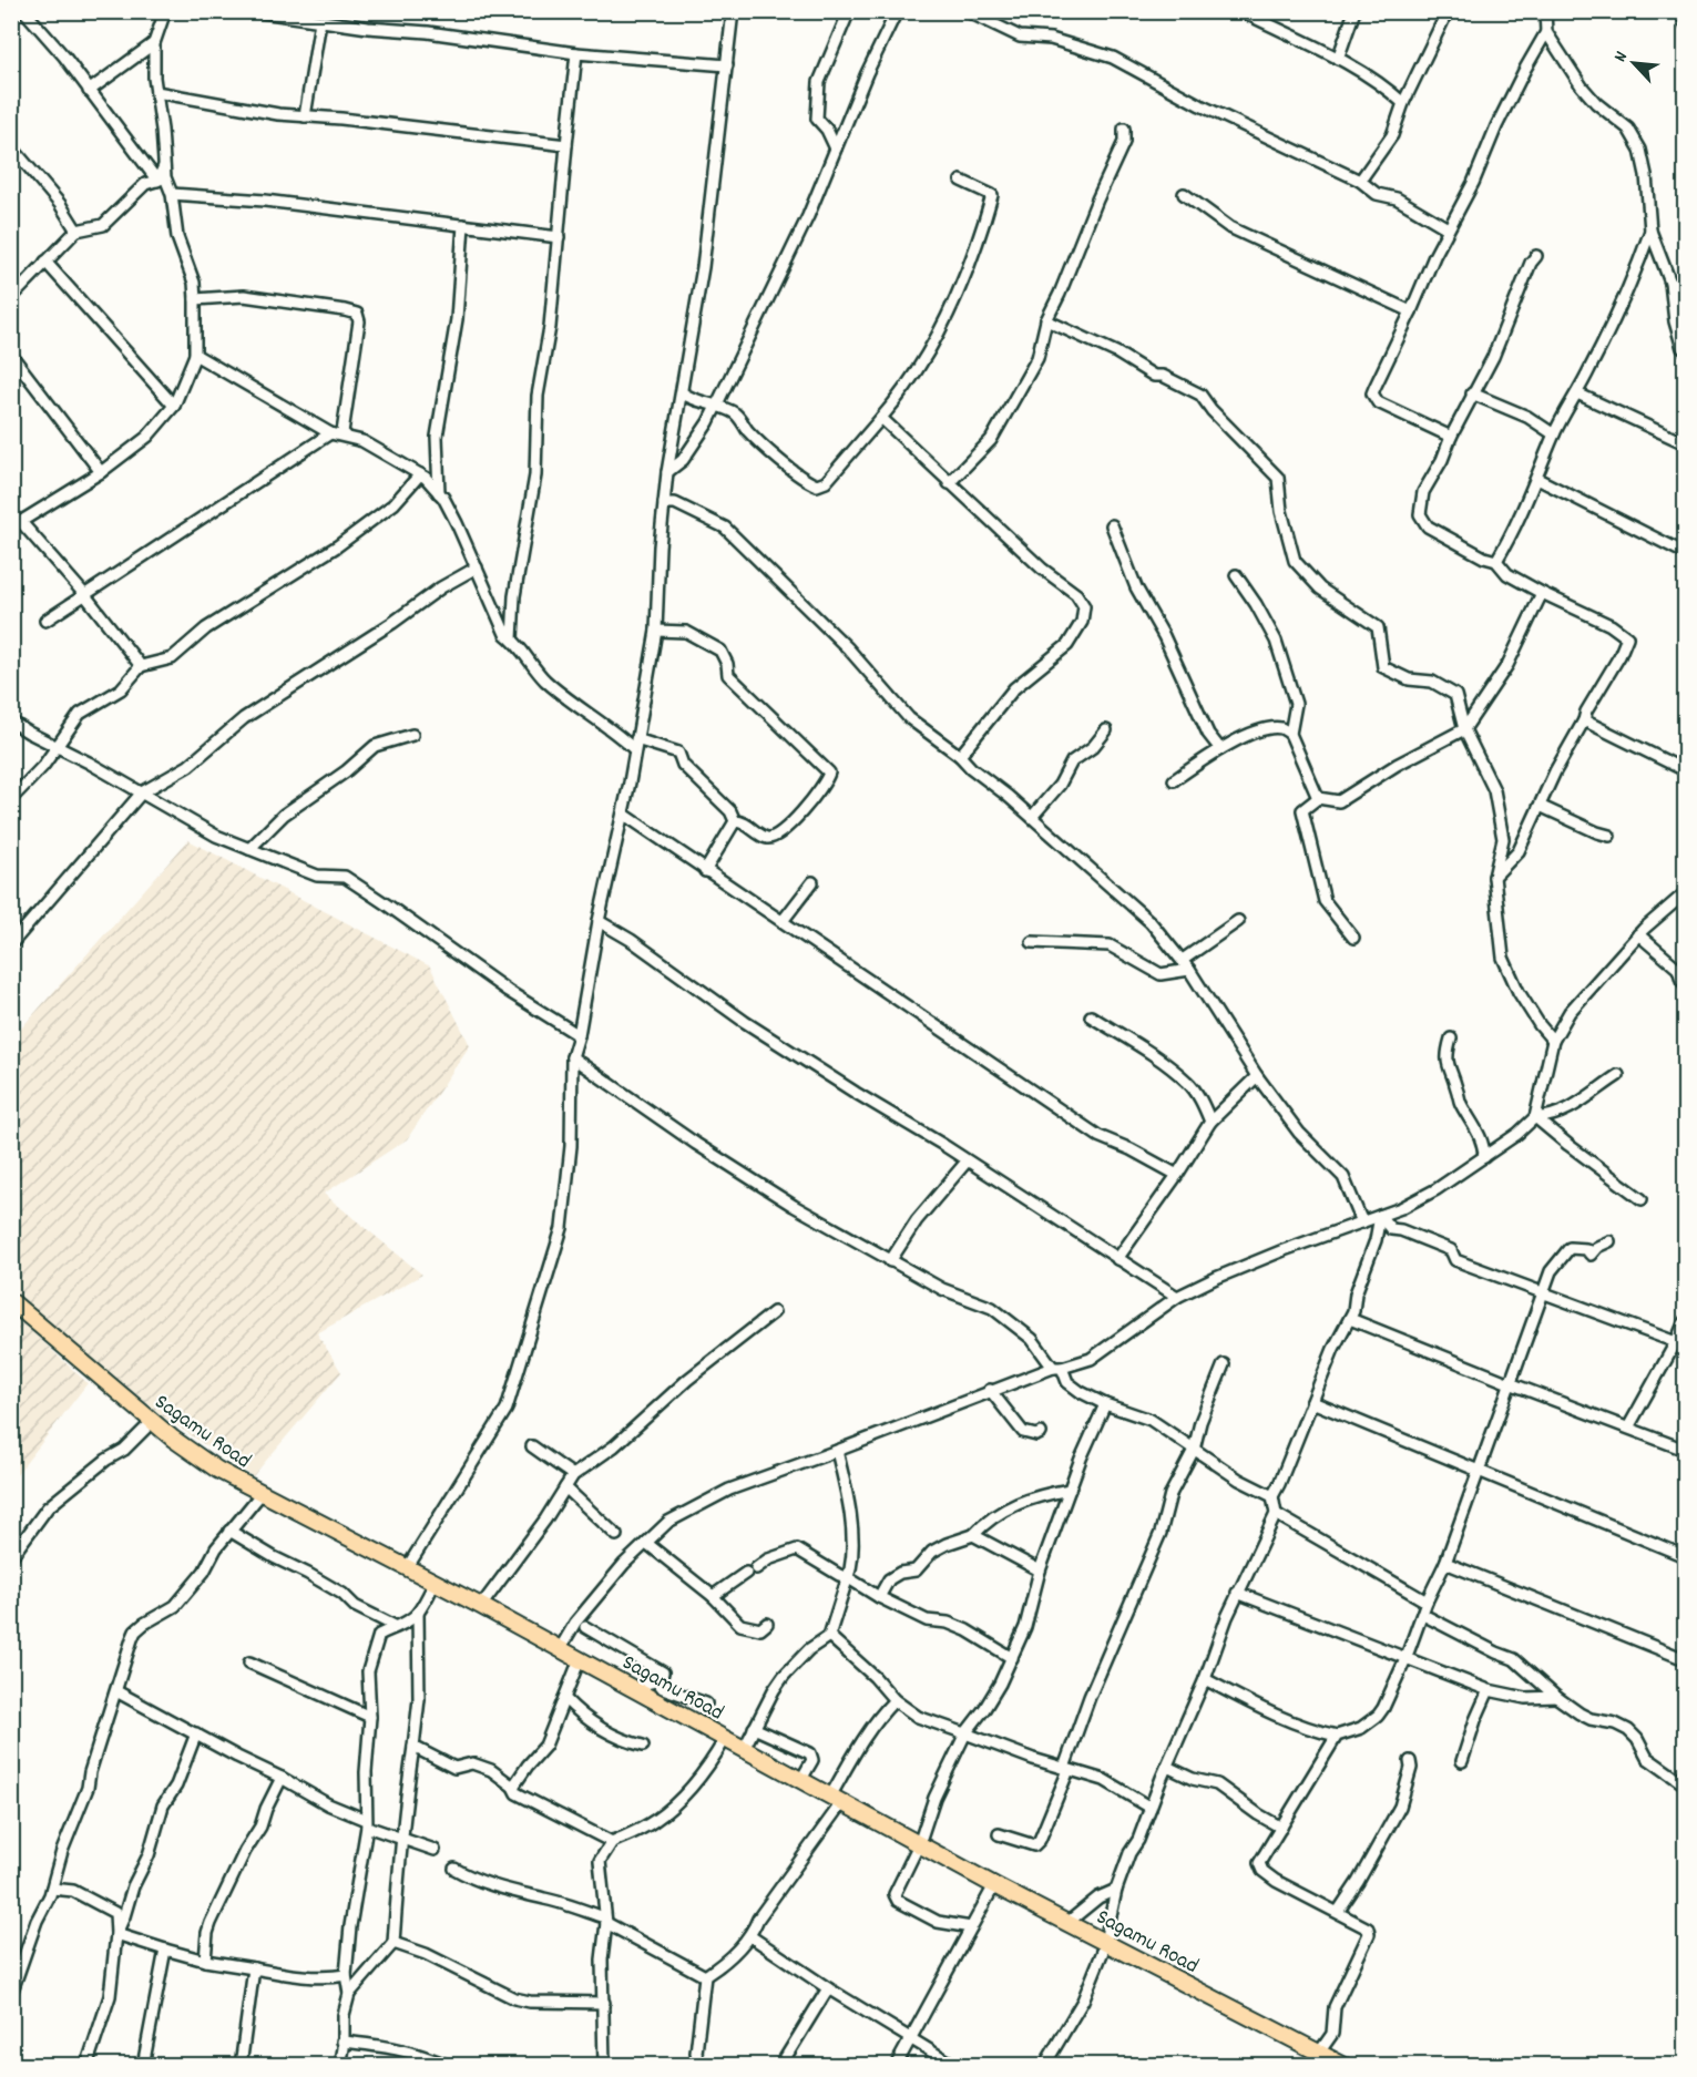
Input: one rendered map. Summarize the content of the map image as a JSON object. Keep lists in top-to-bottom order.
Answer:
{
  "streets": {
    "highway": ["Sagamu Road"]
  },
  "north": "top left"
}
